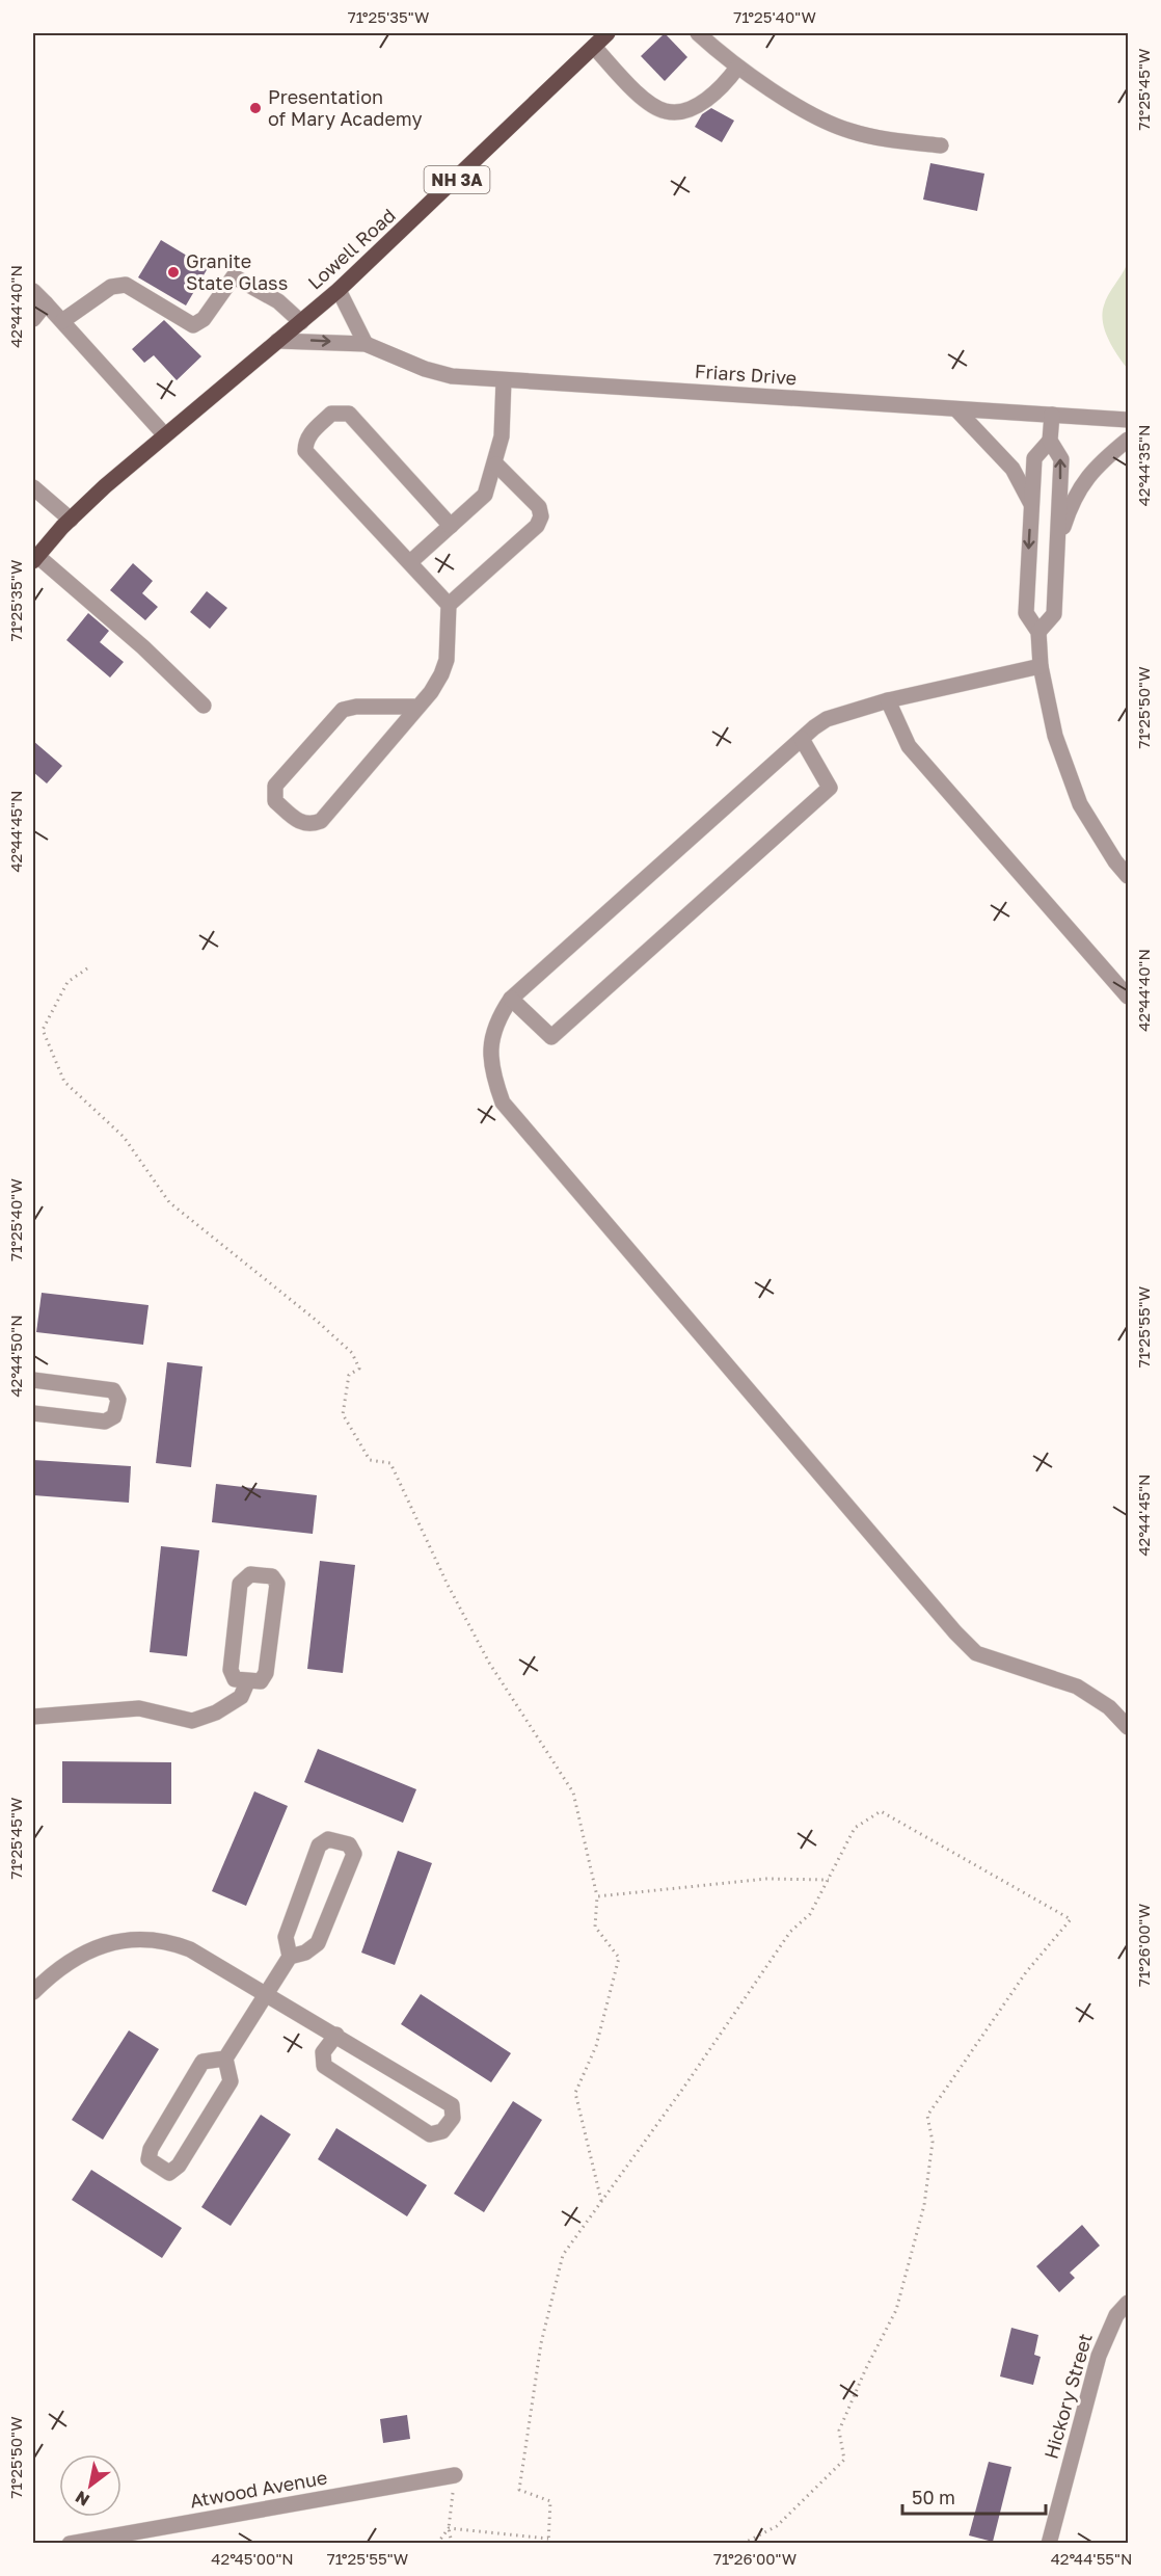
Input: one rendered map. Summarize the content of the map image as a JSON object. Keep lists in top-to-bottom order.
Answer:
{
  "streets": {
    "main road": ["NH 3A", "Lowell Road"],
    "street": ["Friars Drive", "Hickory Street", "Atwood Avenue"]
  },
  "crossings": [
    ["Lowell Road", "Friars Drive"]
  ],
  "places": ["Presentation of Mary Academy", "Granite State Glass"],
  "scale_bar": "50 m",
  "north": "bottom left",
  "coordinates": [
    "71°25'35\"W",
    "71°25'40\"W",
    "71°25'45\"W",
    "42°44'40\"N",
    "42°44'35\"N",
    "71°25'50\"W",
    "42°44'45\"N",
    "71°25'55\"W",
    "42°44'50\"N",
    "71°26'00\"W",
    "42°45'00\"N",
    "42°44'55\"N"
  ]
}
